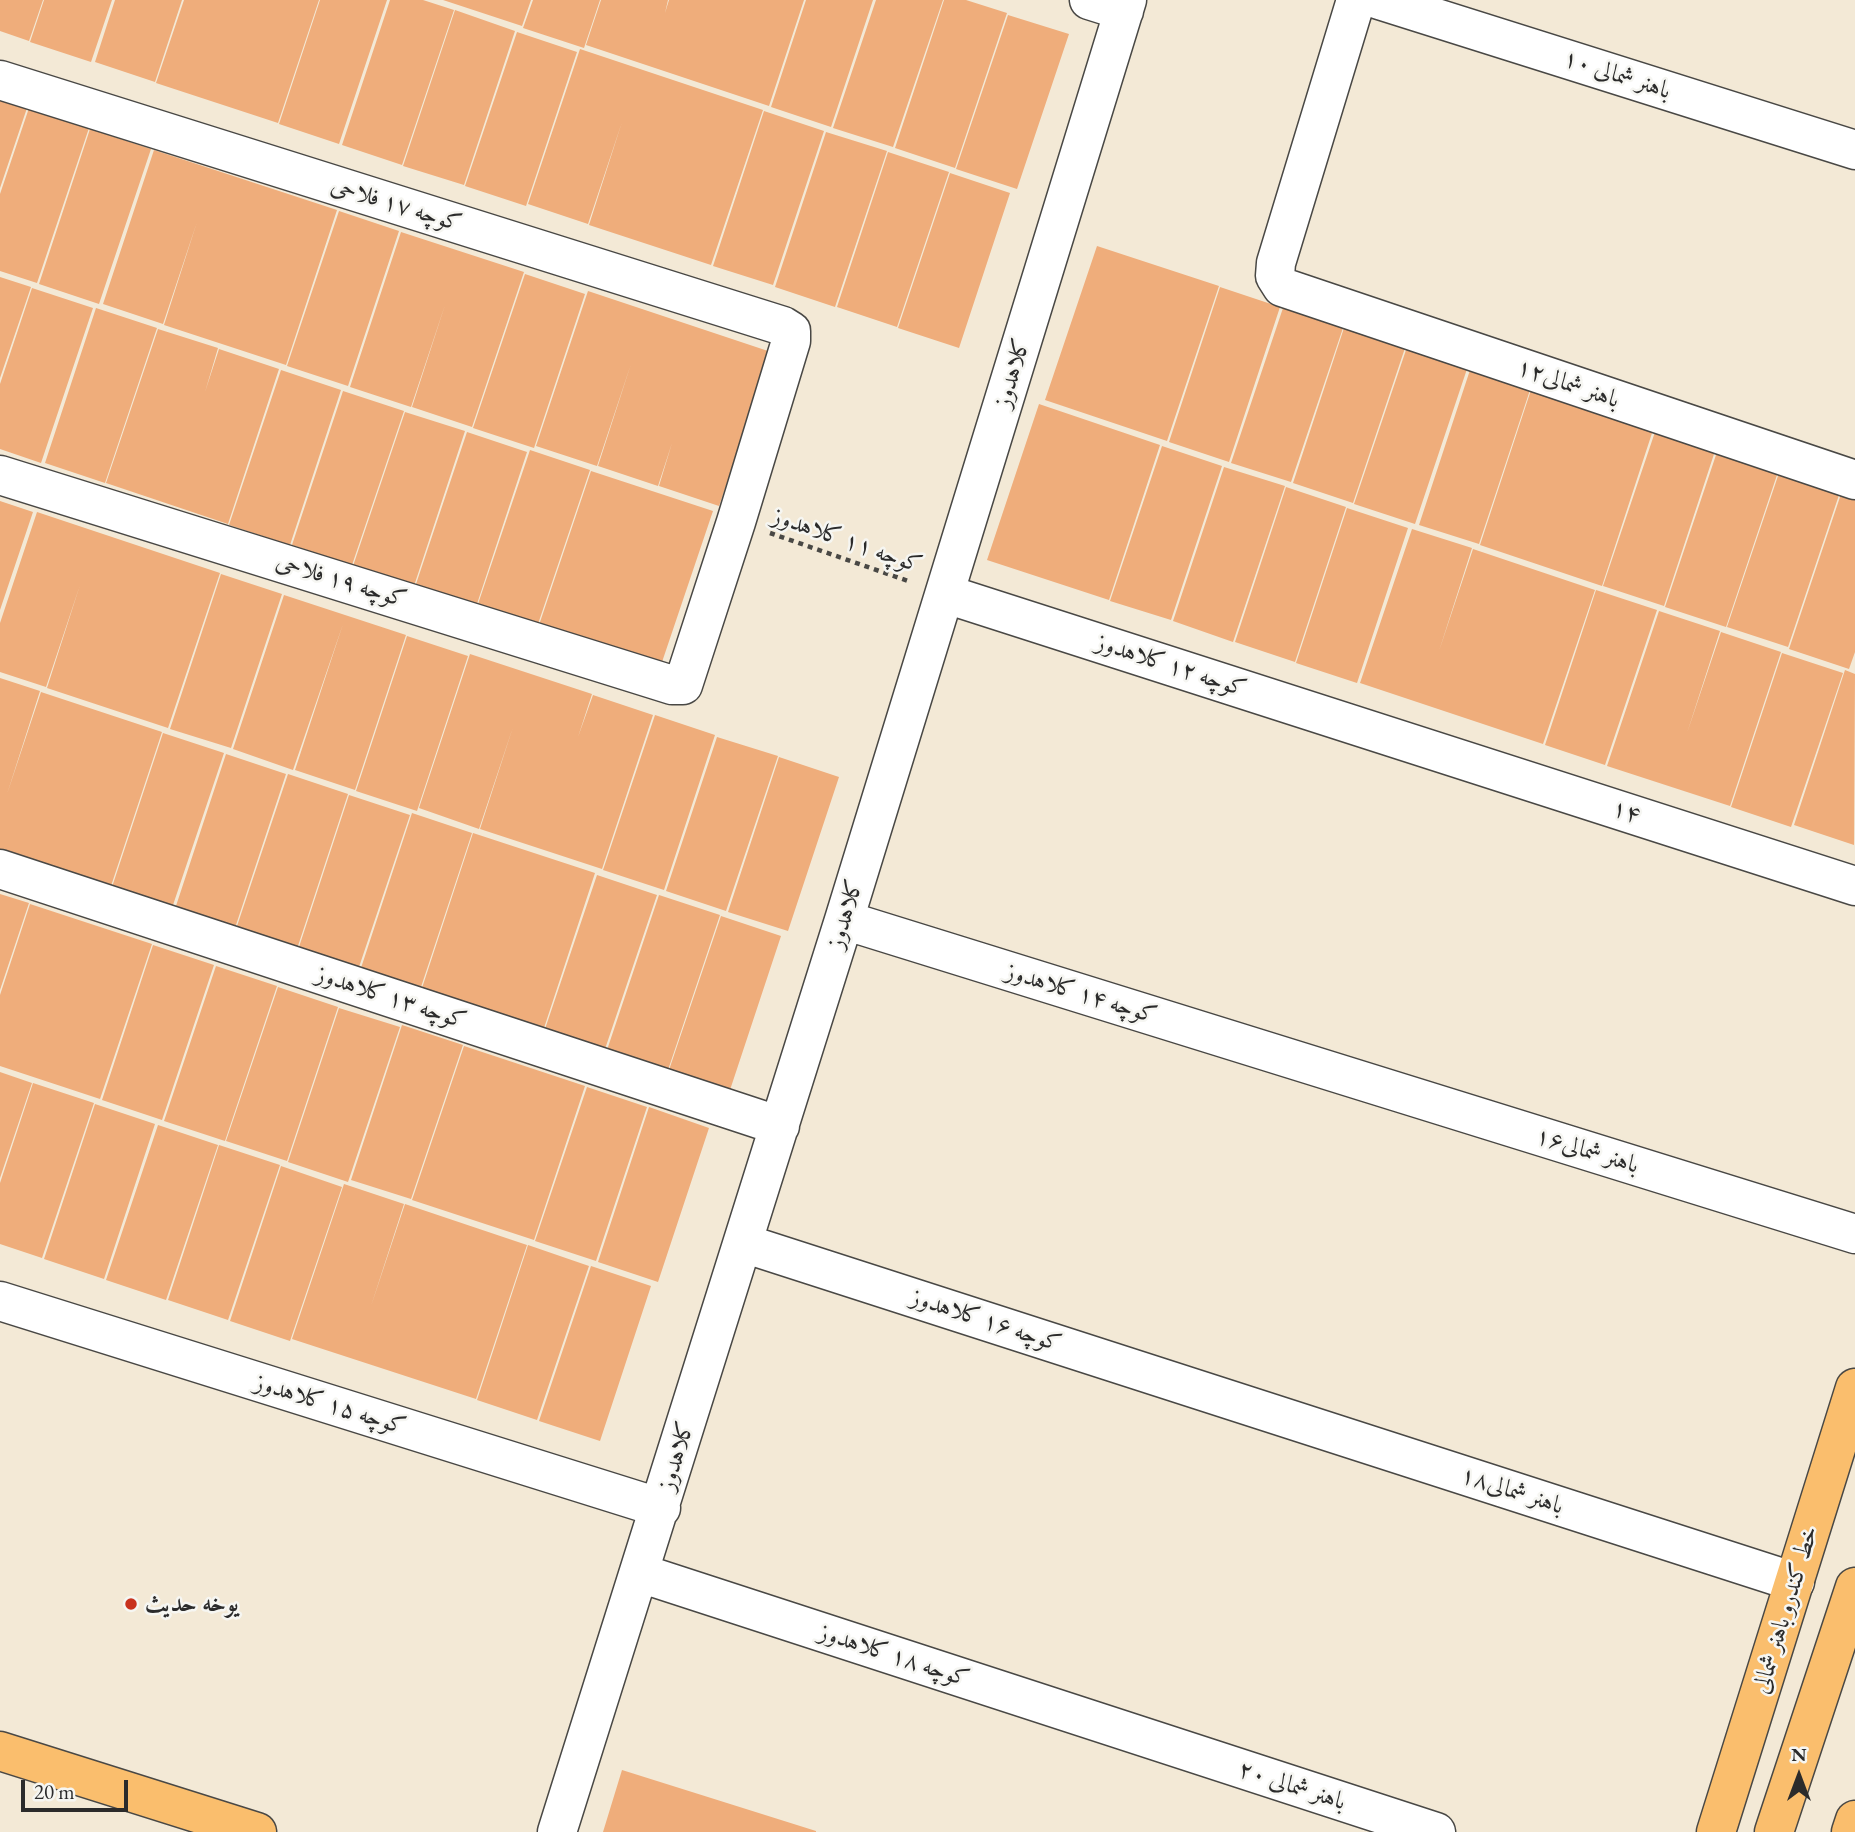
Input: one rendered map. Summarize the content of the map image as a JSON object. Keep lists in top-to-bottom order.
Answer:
{
  "streets": {
    "main road": ["خط کندرو باهنر شمالی"],
    "street": [
      "۱۰ باهنر شمالی",
      "کوچه ۱۷ فلاحی",
      "کلاهدوز",
      "باهنر شمالی۱۲",
      "کوچه ۱۹ فلاحی",
      "کوچه ۱۲ کلاهدوز",
      "۱۴",
      "کوچه ۱۴ کلاهدوز",
      "کوچه ۱۳ کلاهدوز",
      "باهنر شمالی۱۶",
      "کوچه ۱۶ کلاهدوز",
      "کوچه ۱۵ کلاهدوز",
      "باهنر شمالی۱۸",
      "کوچه ۱۸ کلاهدوز",
      "۲۰ باهنر شمالی"
    ],
    "path": ["کوچه ۱۱ کلاهدوز"]
  },
  "crossings": [
    ["کوچه ۱۷ فلاحی", "کوچه ۱۱ کلاهدوز"],
    ["کوچه ۱۷ فلاحی", "کوچه ۱۹ فلاحی"],
    ["کلاهدوز", "کوچه ۱۱ کلاهدوز"],
    ["کلاهدوز", "کوچه ۱۲ کلاهدوز"],
    ["کلاهدوز", "کوچه ۱۴ کلاهدوز"],
    ["کلاهدوز", "کوچه ۱۳ کلاهدوز"],
    ["کلاهدوز", "کوچه ۱۶ کلاهدوز"],
    ["کلاهدوز", "کوچه ۱۵ کلاهدوز"],
    ["کلاهدوز", "کوچه ۱۸ کلاهدوز"],
    ["کوچه ۱۱ کلاهدوز", "کوچه ۱۹ فلاحی"],
    ["کوچه ۱۱ کلاهدوز", "کوچه ۱۲ کلاهدوز"],
    ["کوچه ۱۲ کلاهدوز", "۱۴"],
    ["کوچه ۱۴ کلاهدوز", "باهنر شمالی۱۶"],
    ["کوچه ۱۶ کلاهدوز", "باهنر شمالی۱۸"],
    ["باهنر شمالی۱۸", "خط کندرو باهنر شمالی"],
    ["کوچه ۱۸ کلاهدوز", "۲۰ باهنر شمالی"]
  ],
  "places": ["یوخه حدیث"],
  "scale_bar": "20 m",
  "north": "top"
}
